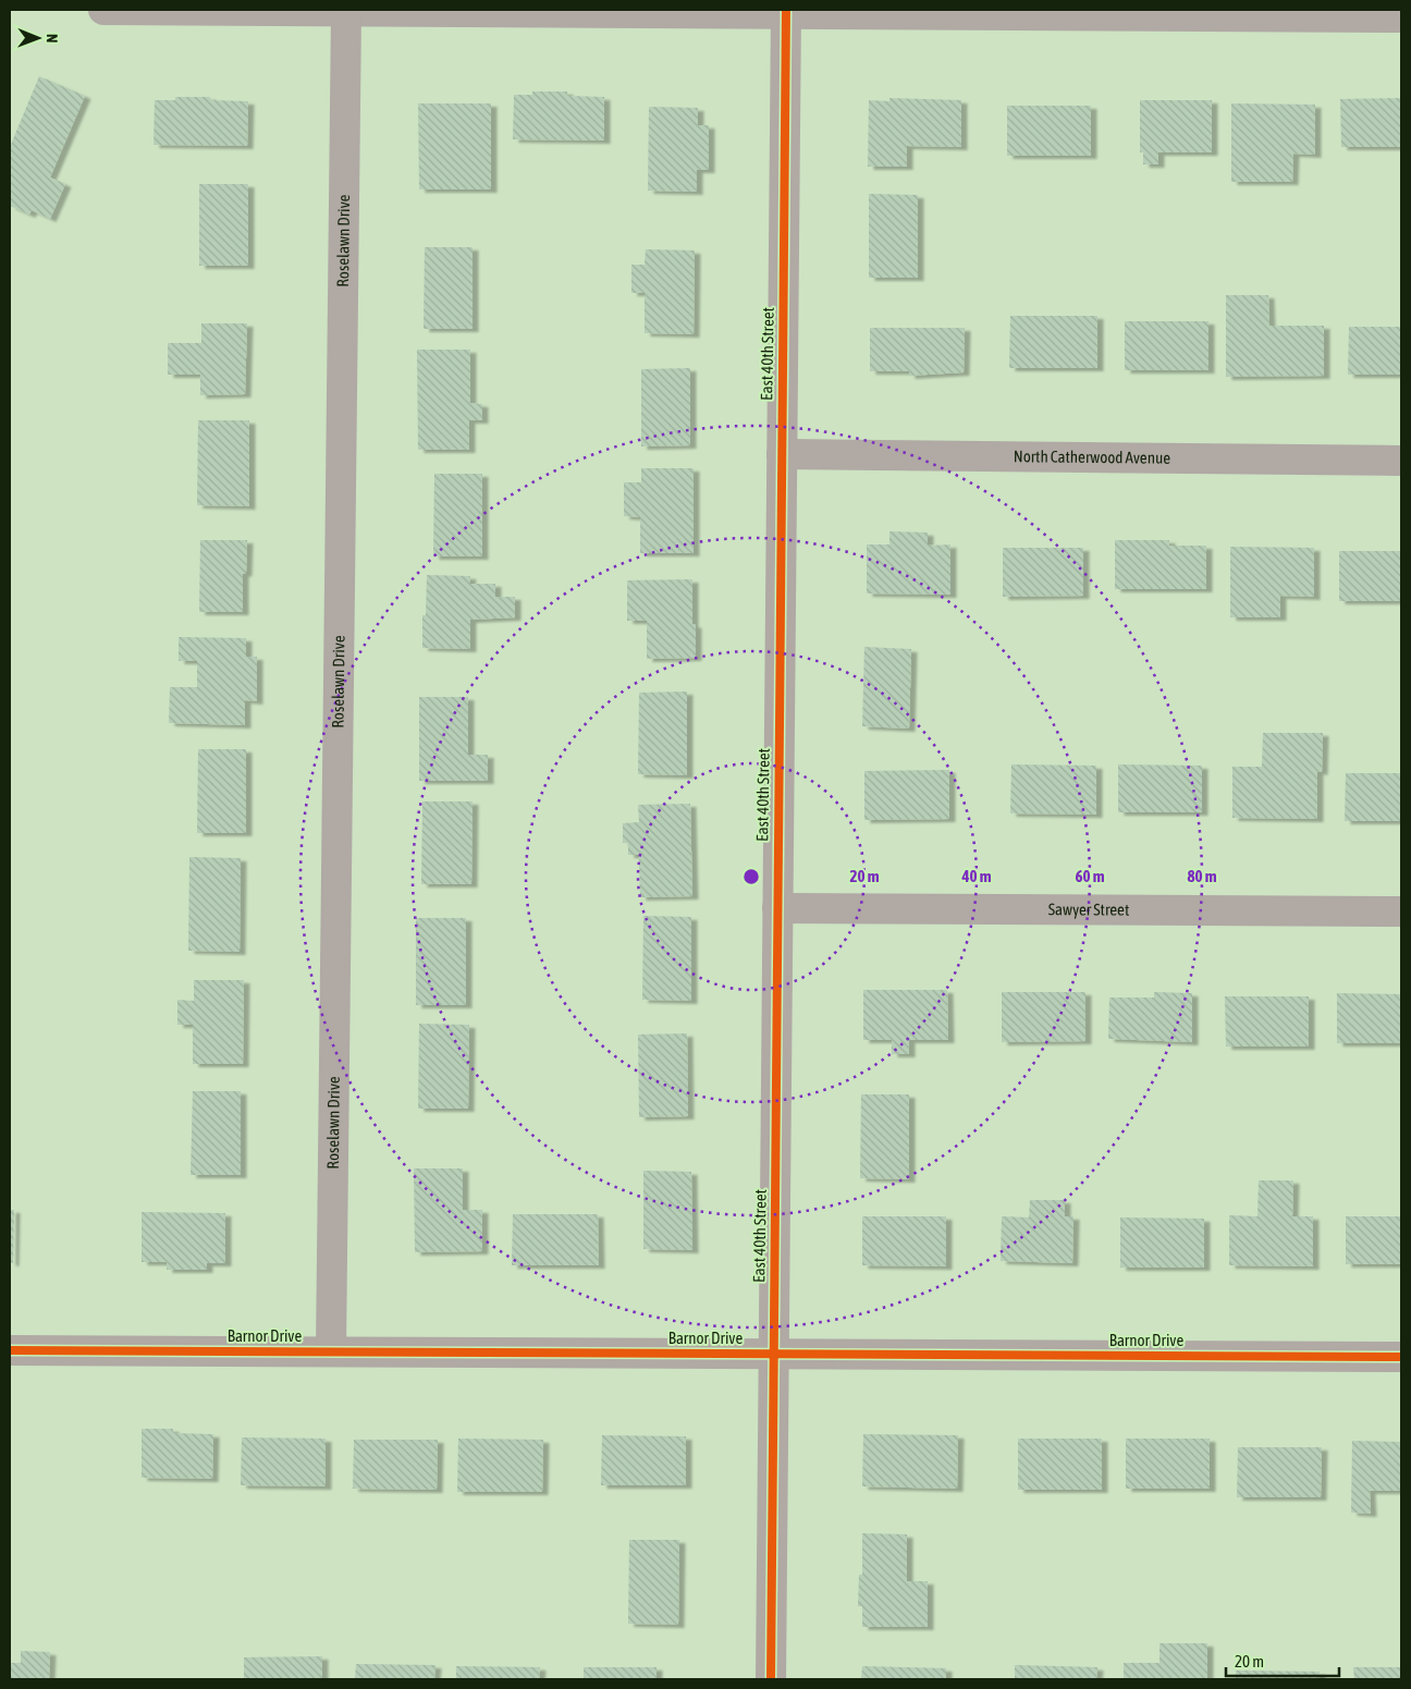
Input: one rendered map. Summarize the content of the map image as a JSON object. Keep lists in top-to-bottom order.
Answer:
{
  "streets": {
    "street": [
      "Roselawn Drive",
      "East 40th Street",
      "North Catherwood Avenue",
      "Sawyer Street",
      "Barnor Drive"
    ]
  },
  "crossings": [
    ["Roselawn Drive", "Barnor Drive"],
    ["East 40th Street", "North Catherwood Avenue"],
    ["East 40th Street", "Sawyer Street"],
    ["East 40th Street", "Barnor Drive"]
  ],
  "scale_bar": "20 m",
  "north": "right",
  "rings": [
    "20 m",
    "40 m",
    "60 m",
    "80 m"
  ]
}
